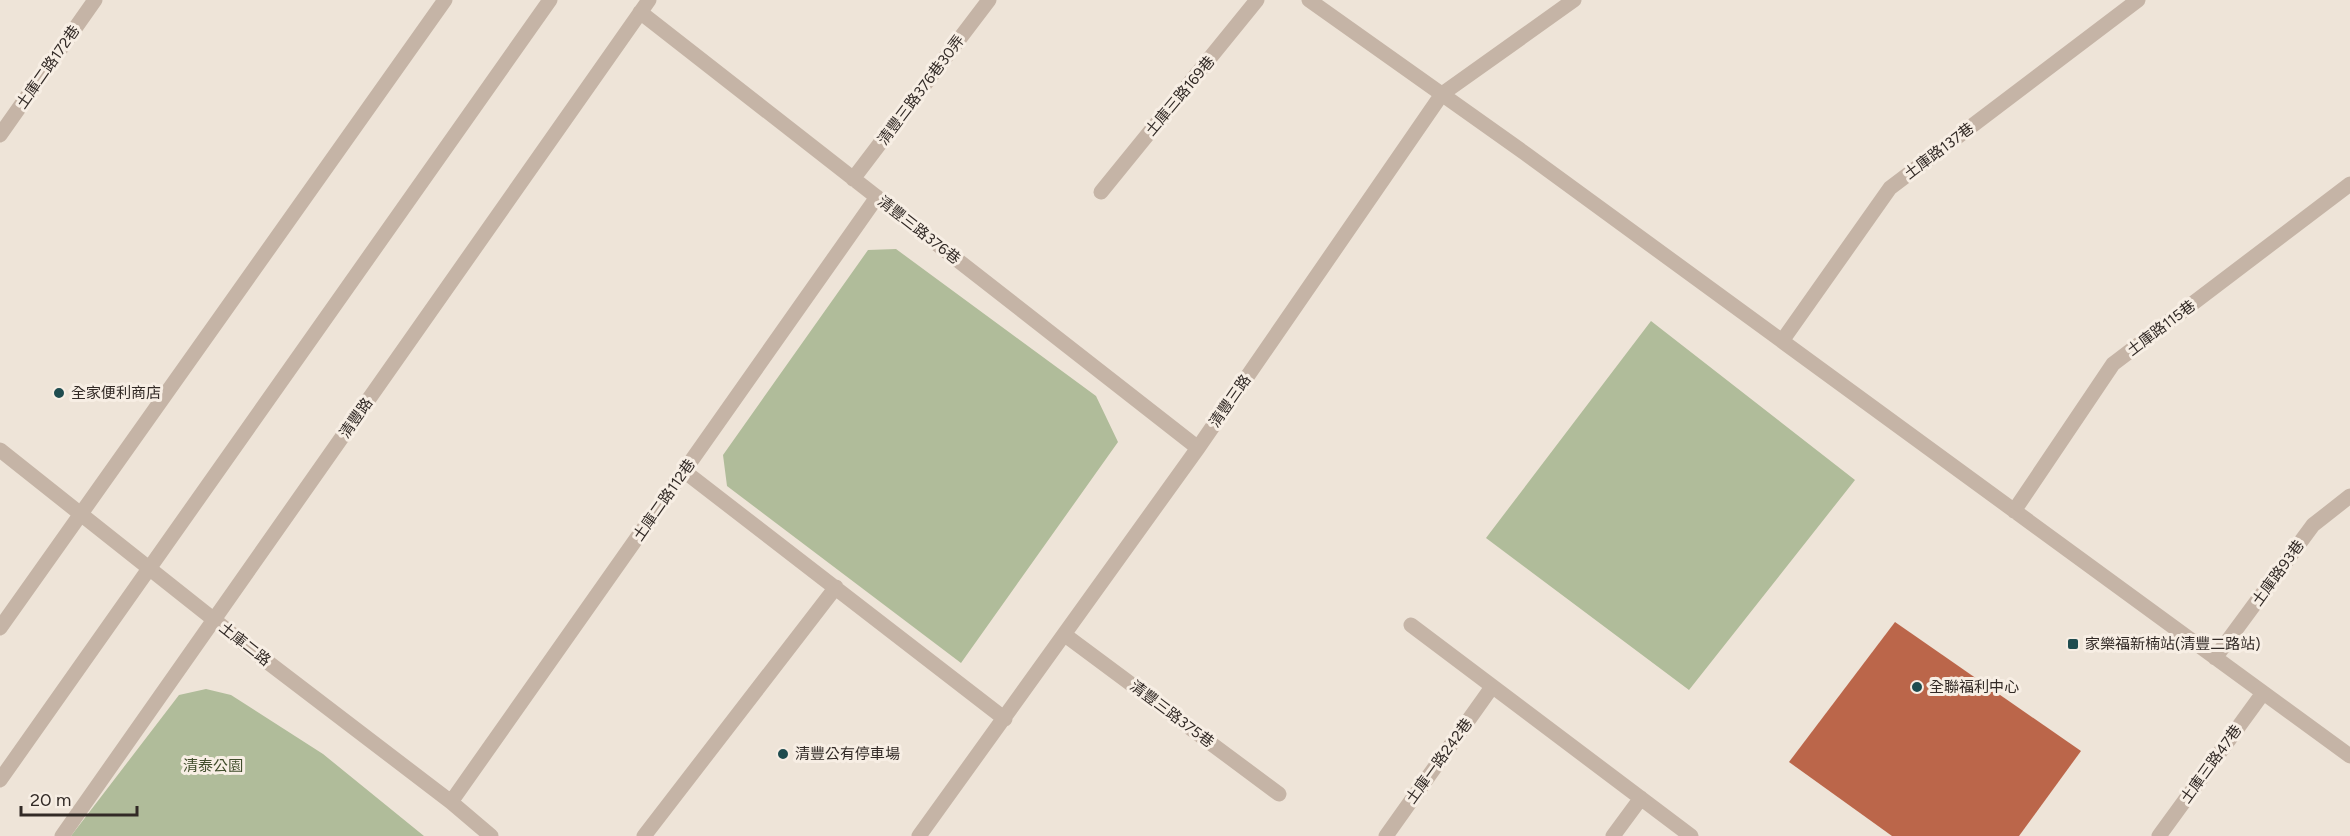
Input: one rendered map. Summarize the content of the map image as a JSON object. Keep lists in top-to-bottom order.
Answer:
{
  "streets": {
    "street": [
      "土庫二路172巷",
      "清豐三路376巷30弄",
      "土庫三路169巷",
      "土庫路137巷",
      "清豐三路376巷",
      "土庫路115巷",
      "清豐三路",
      "清豐路",
      "土庫二路112巷",
      "土庫路93巷",
      "土庫二路",
      "清豐三路375巷",
      "土庫一路242巷",
      "土庫三路47巷"
    ]
  },
  "crossings": [
    ["清豐三路376巷30弄", "清豐三路376巷"],
    ["清豐三路376巷", "清豐三路"],
    ["清豐三路376巷", "清豐路"],
    ["清豐三路376巷", "土庫二路112巷"],
    ["清豐三路", "清豐三路375巷"],
    ["清豐路", "土庫二路"],
    ["土庫二路112巷", "土庫二路"]
  ],
  "parks": ["清泰公園"],
  "places": {
    "other": ["全家便利商店", "全聯福利中心", "清豐公有停車場"],
    "transit": ["家樂福新楠站(清豐二路站)"]
  },
  "scale_bar": "20 m"
}
